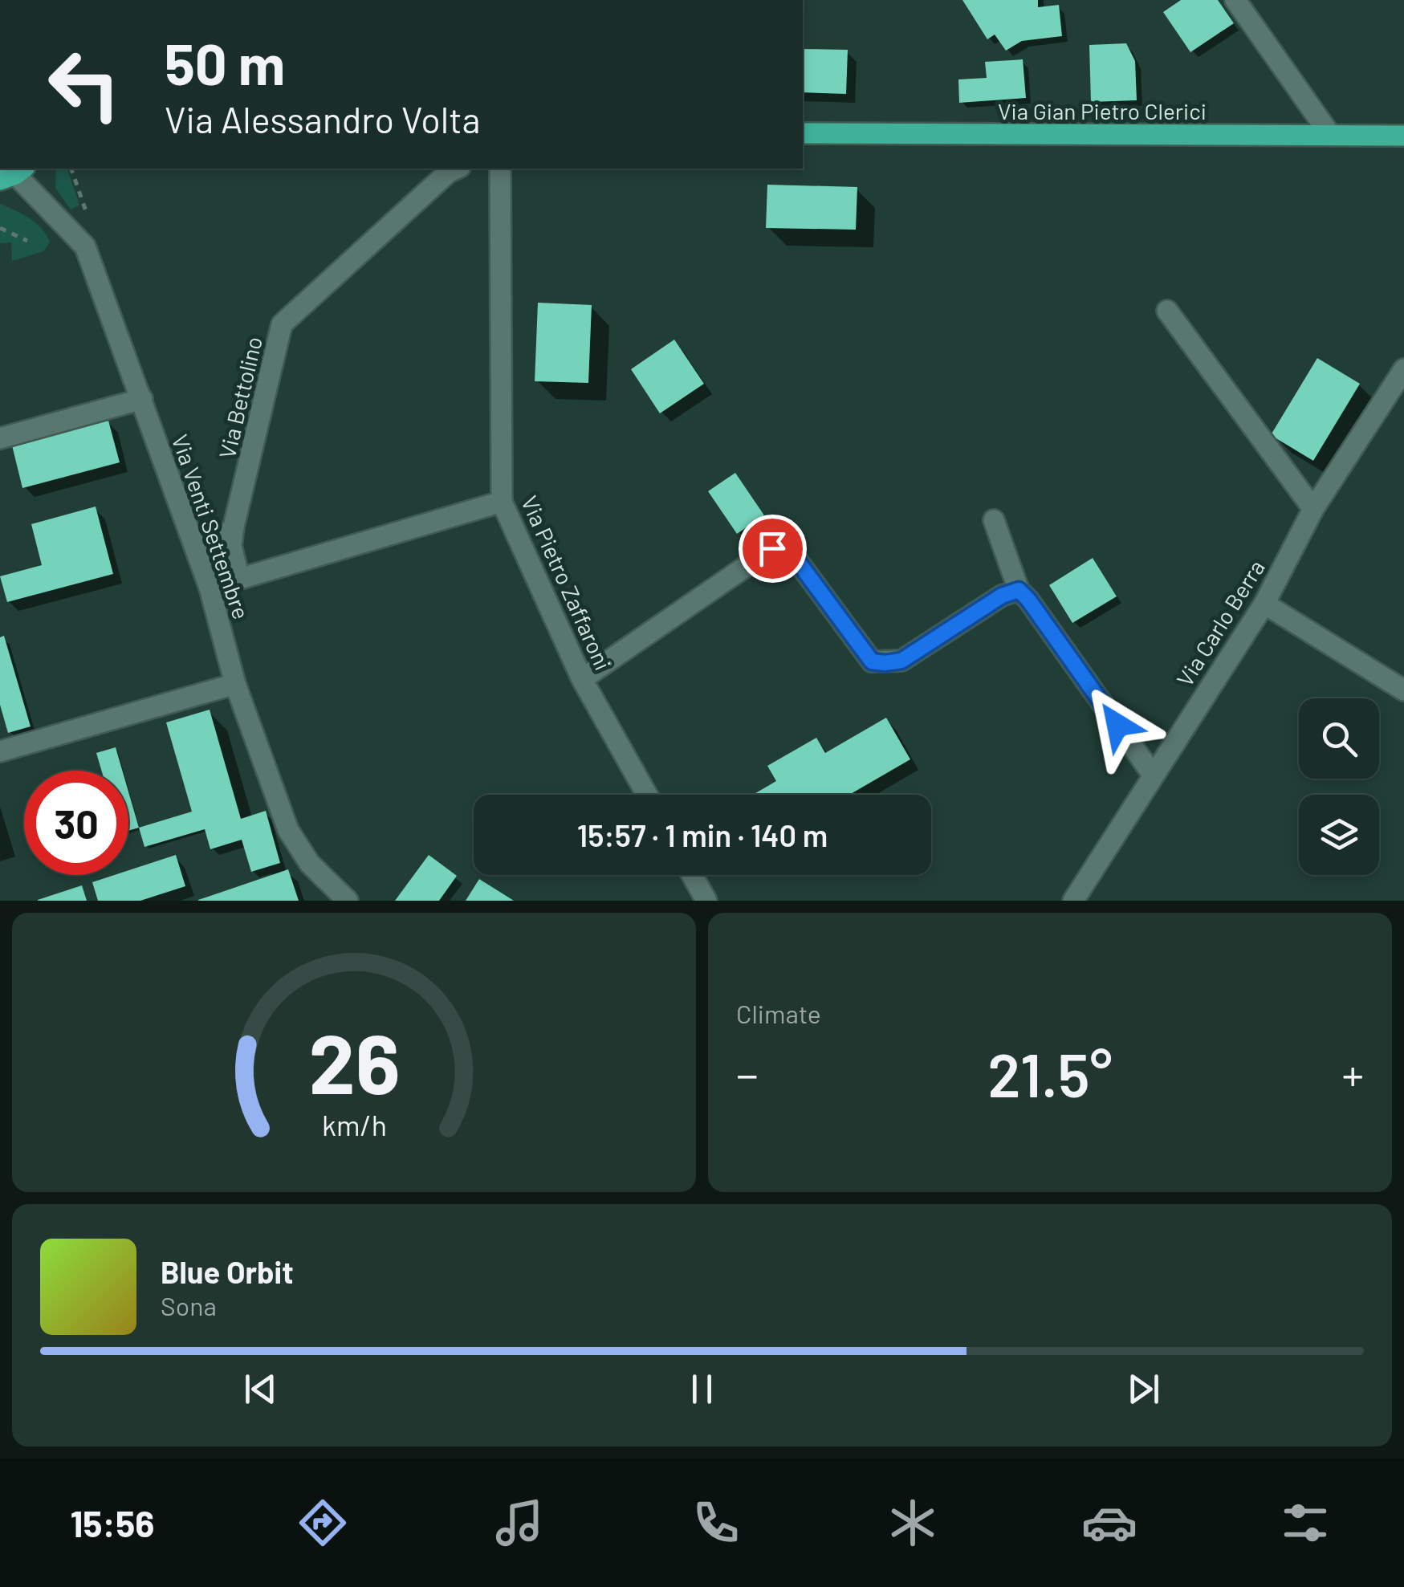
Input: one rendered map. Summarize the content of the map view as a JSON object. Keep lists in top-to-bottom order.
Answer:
{
  "streets": {
    "main road": ["Via Gian Pietro Clerici"],
    "street": [
      "Via Bettolino",
      "Via Venti Settembre",
      "Via Pietro Zaffaroni",
      "Via Carlo Berra"
    ]
  },
  "page": {
    "turn": ["50 m", "Via Alessandro Volta"],
    "limit": "30",
    "trip": "15:57 · 1 min · 140 m",
    "tile": "Climate",
    "heat": ["−", "21.5°", "+"],
    "song": ["Blue Orbit", "Sona"],
    "tabs": "15:56",
    "gauge": ["26", "km/h"]
  }
}
